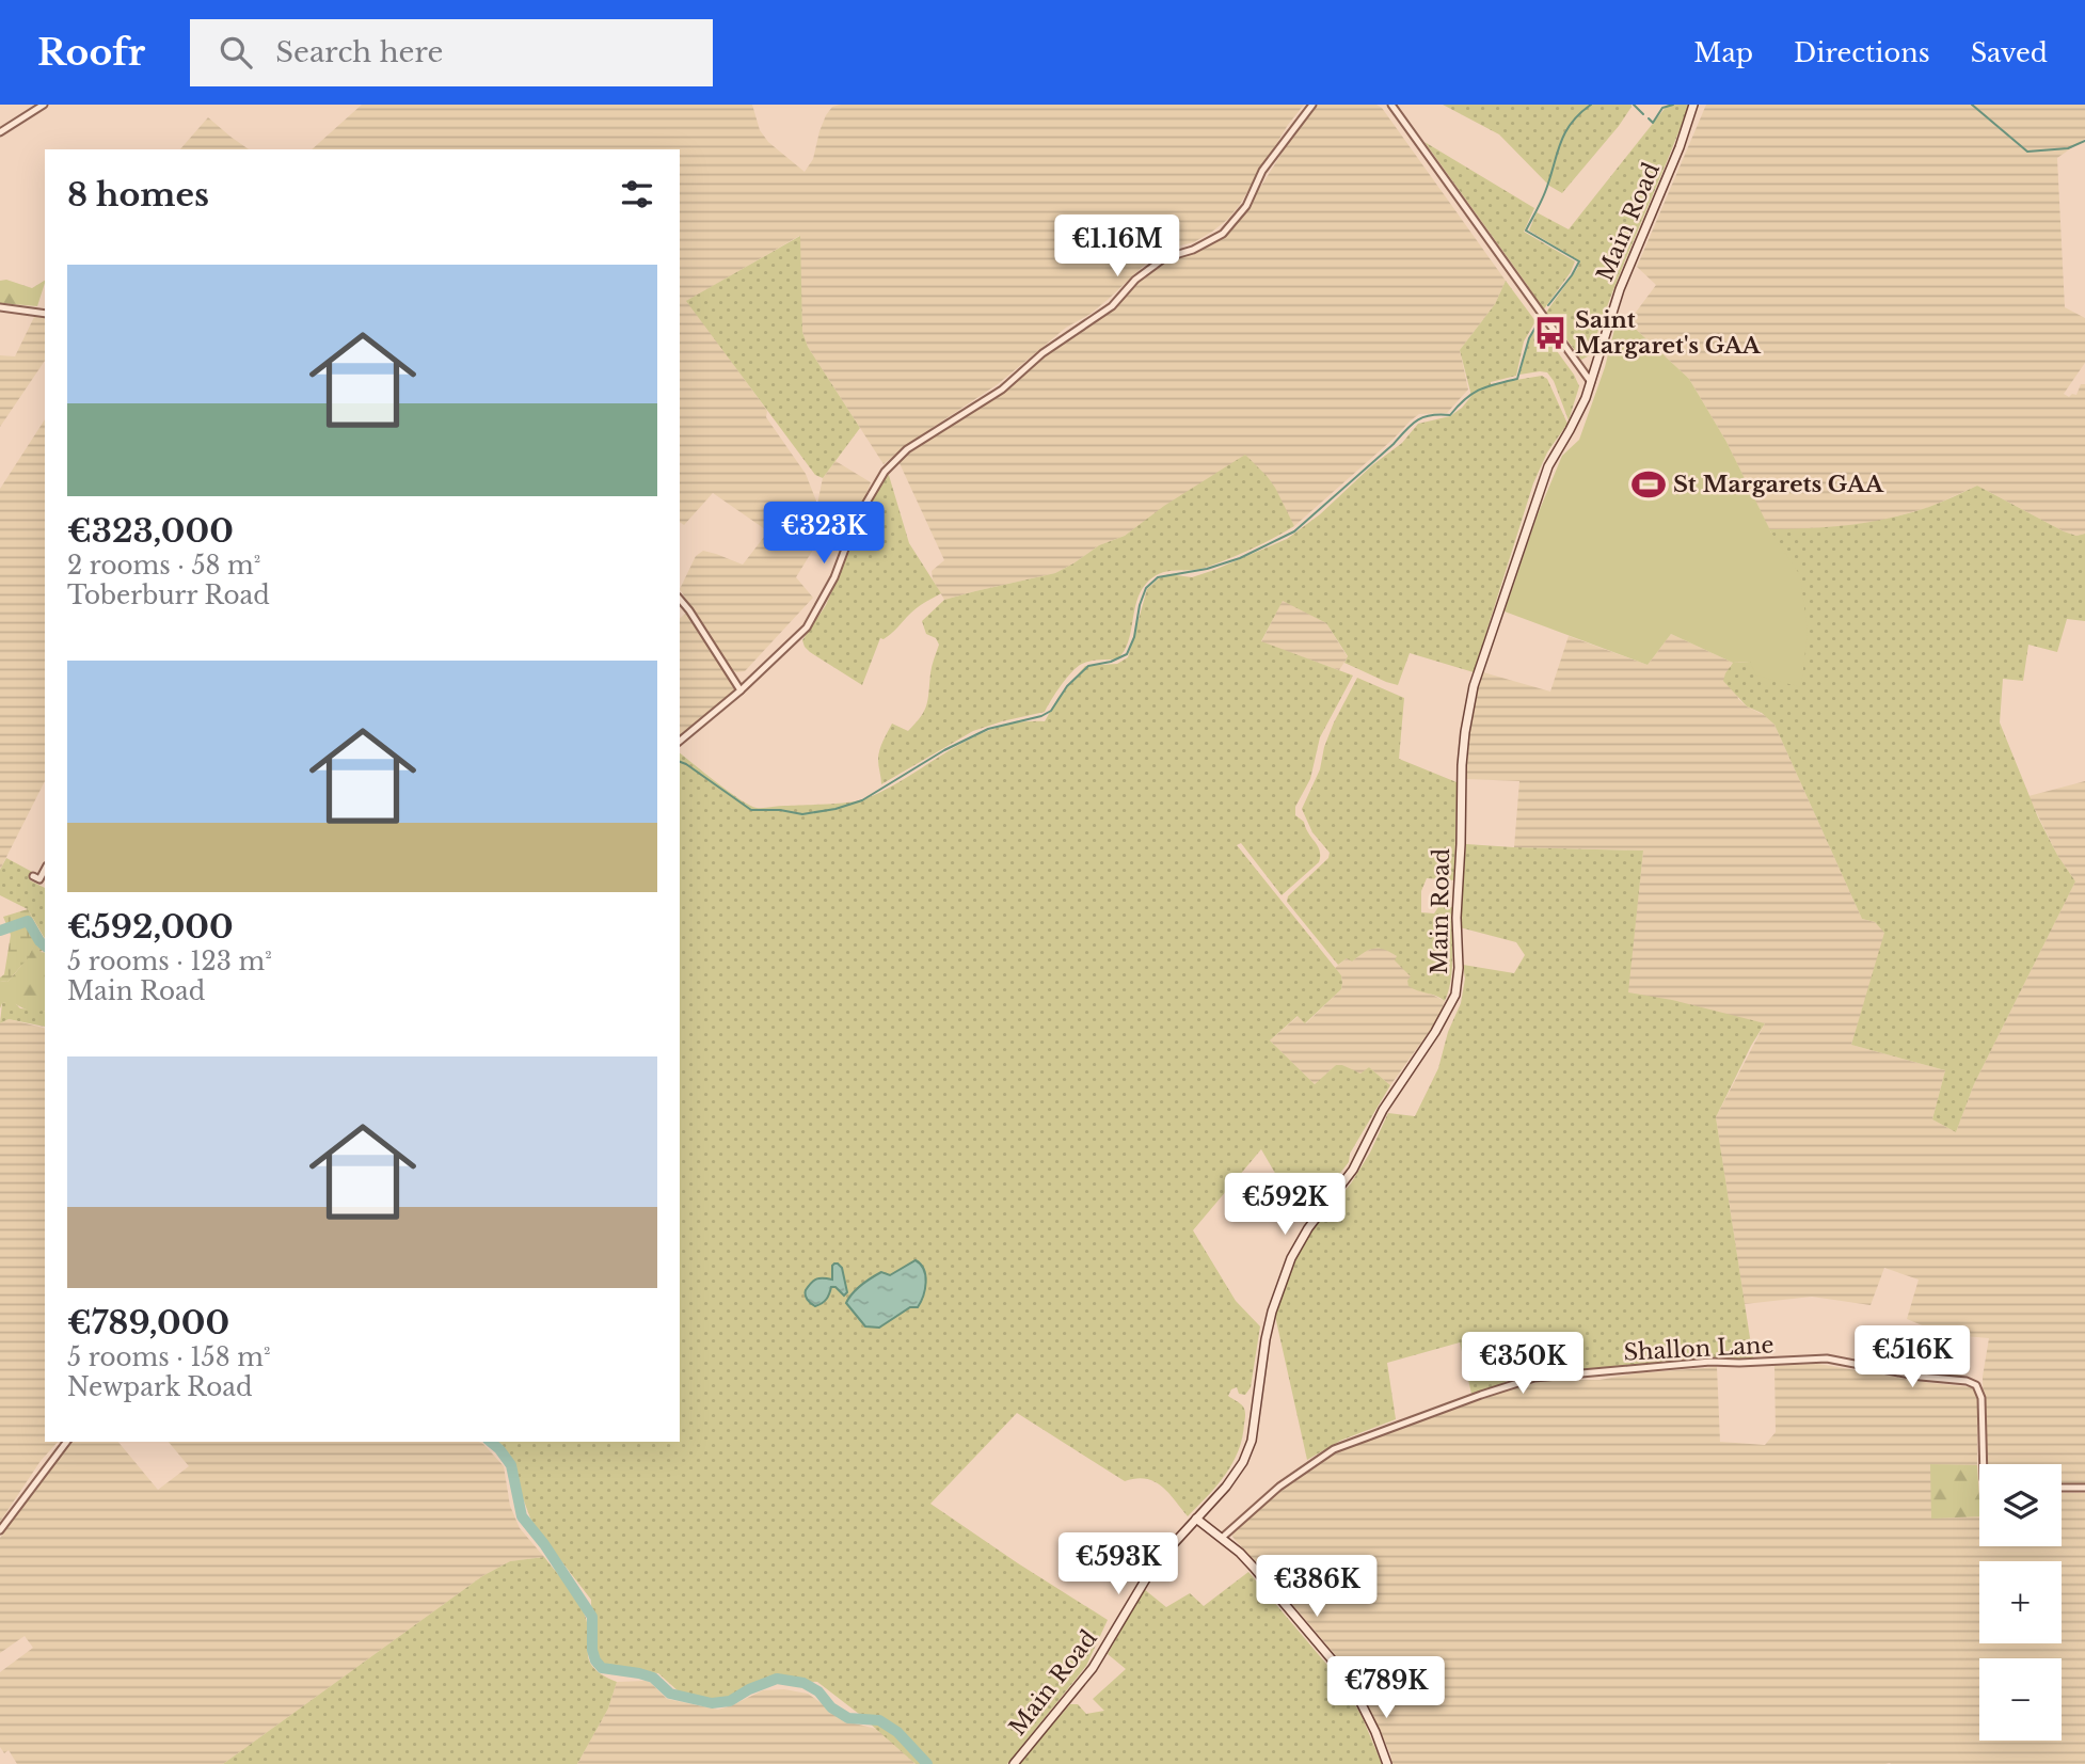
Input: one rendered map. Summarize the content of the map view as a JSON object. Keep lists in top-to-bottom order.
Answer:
{
  "streets": {
    "main road": ["Main Road"],
    "street": ["Shallon Lane"]
  },
  "places": {
    "bus stop": ["Saint Margaret's GAA"],
    "sports": ["St Margarets GAA"]
  },
  "page": {
    "header": "Roofr",
    "search": "Search here",
    "nav": ["Map", "Directions", "Saved"],
    "heading": "8 homes",
    "price": [
      "€1.16M",
      "€323K",
      "€592K",
      "€516K",
      "€350K",
      "€593K",
      "€386K",
      "€789K"
    ],
    "list": [
      {
        "name": "€323,000",
        "note": "2 rooms · 58 m² · Toberburr Road"
      },
      {
        "name": "€592,000",
        "note": "5 rooms · 123 m² · Main Road"
      },
      {
        "name": "€789,000",
        "note": "5 rooms · 158 m² · Newpark Road"
      }
    ],
    "map_buttons": ["+", "−"]
  }
}
